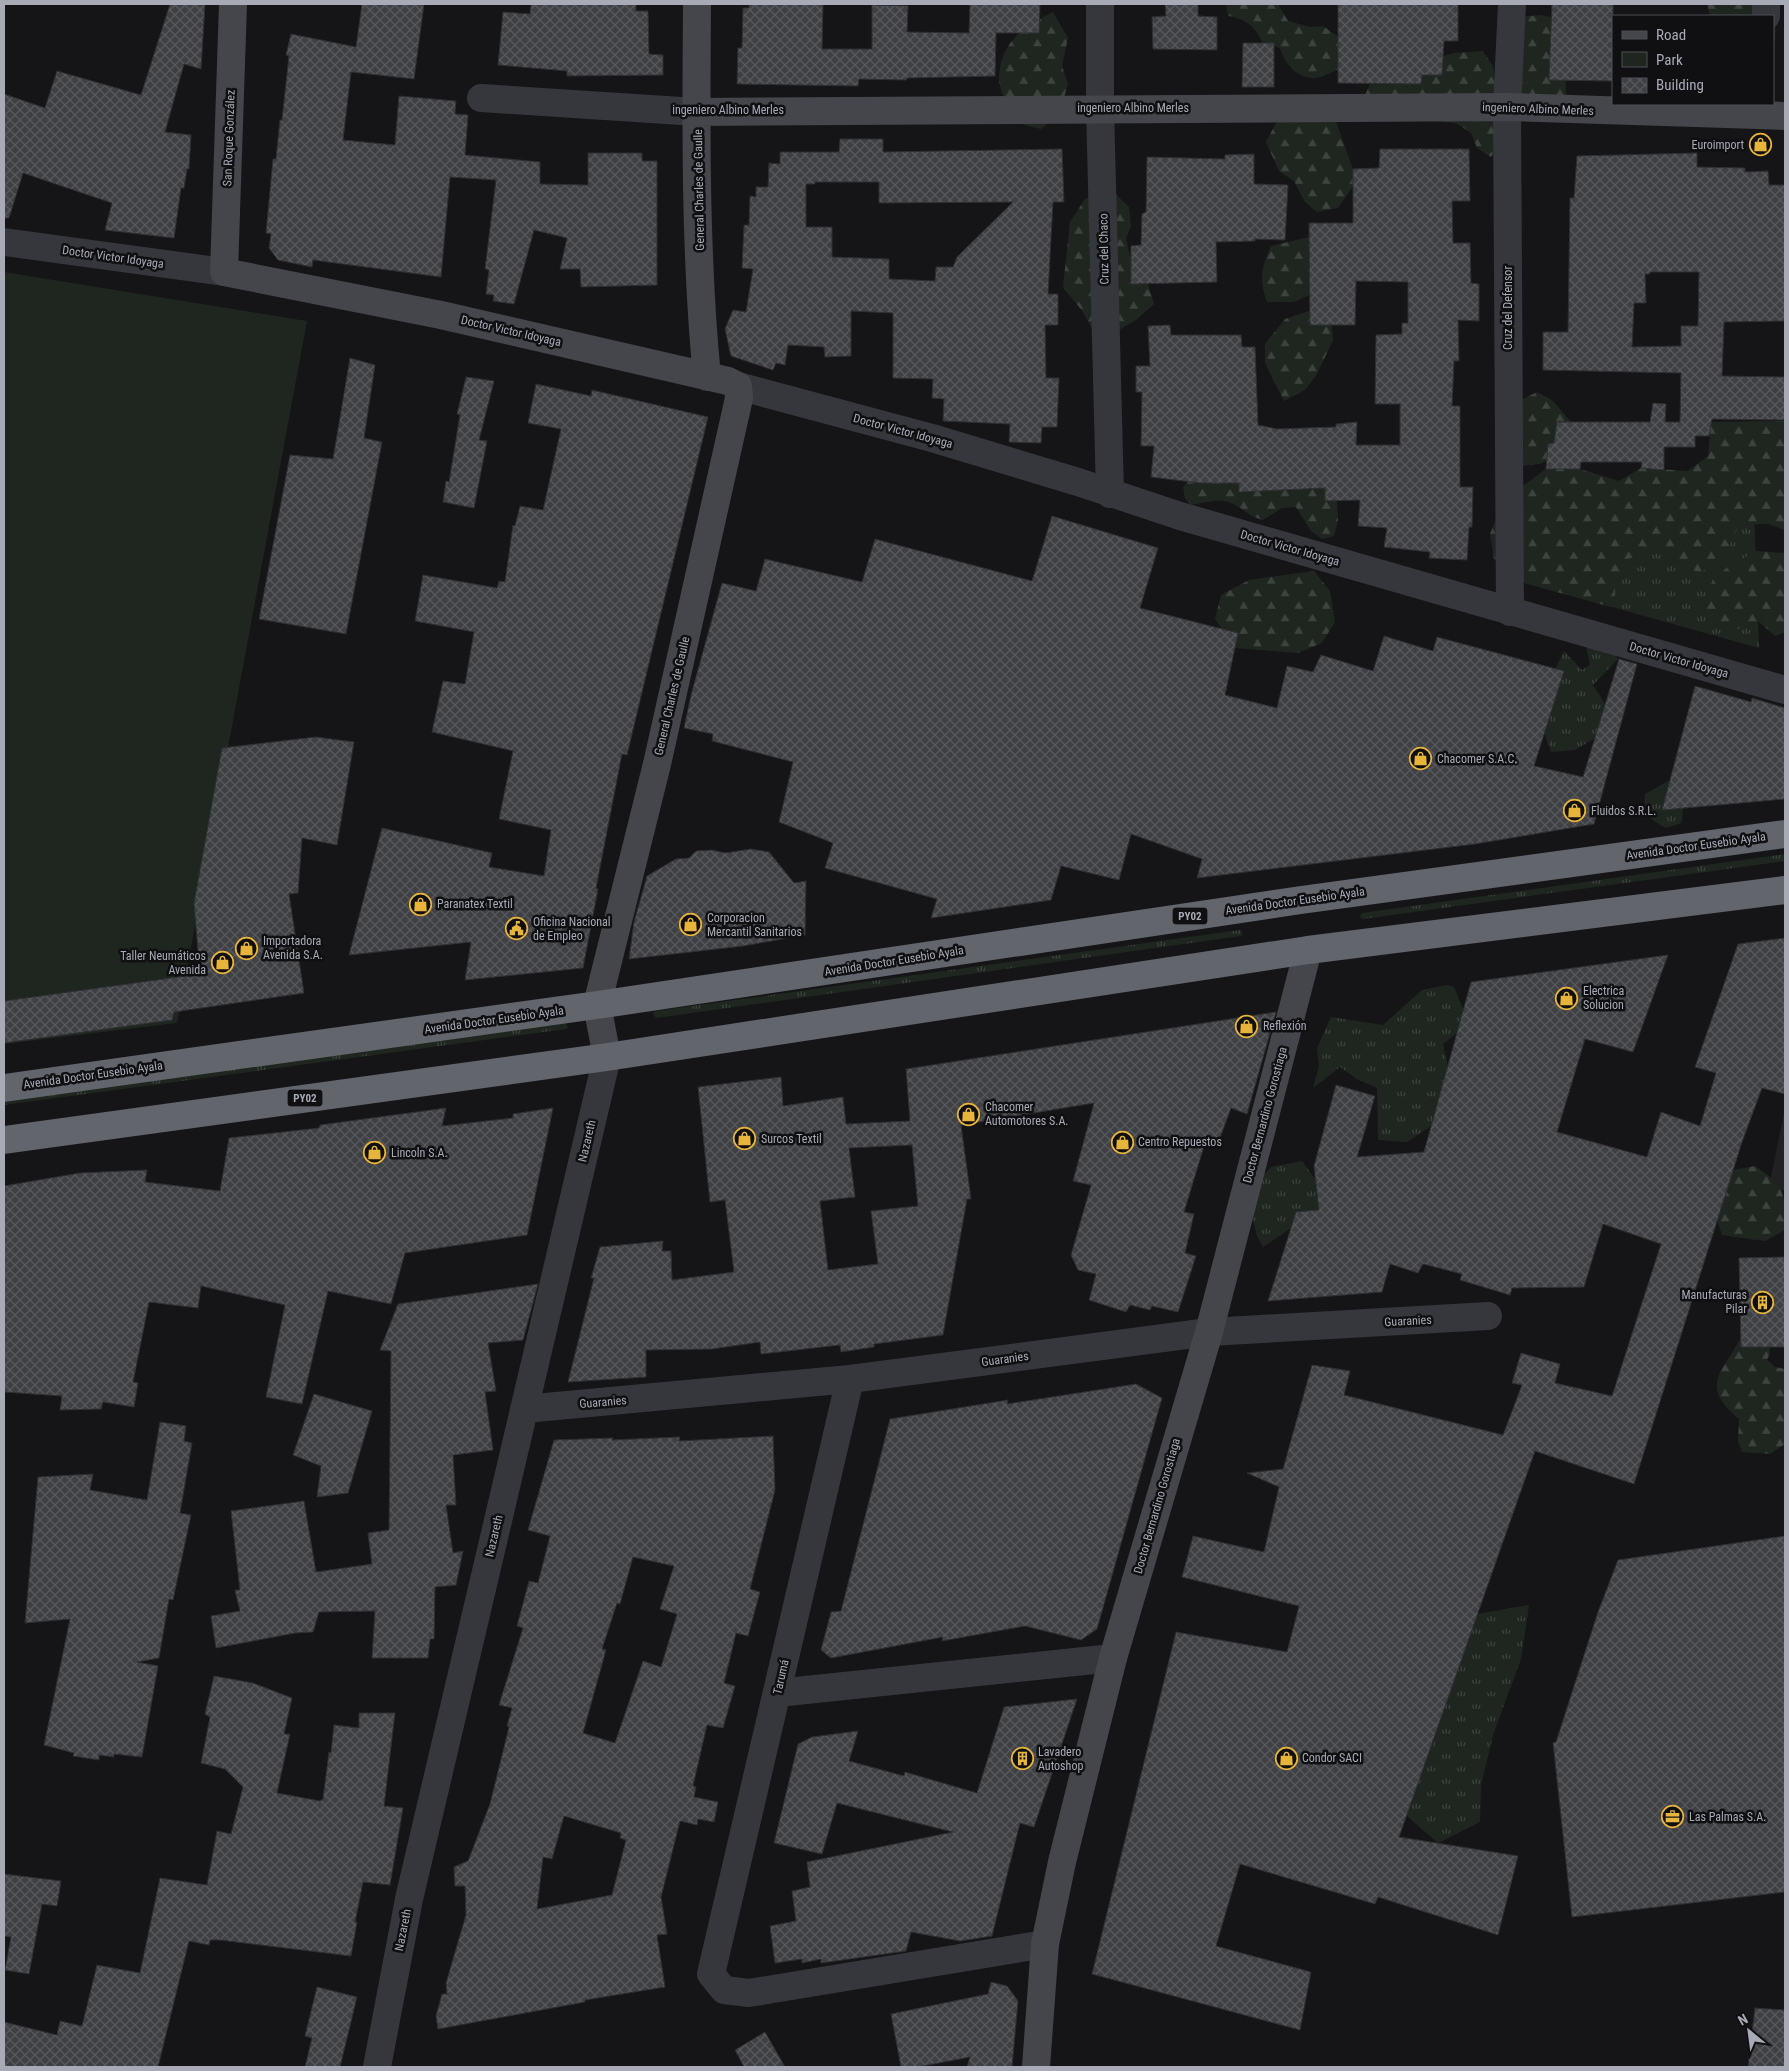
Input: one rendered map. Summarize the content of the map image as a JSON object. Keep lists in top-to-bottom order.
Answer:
{
  "streets": {
    "highway": ["Avenida Doctor Eusebio Ayala", "PY02"],
    "street": [
      "ingeniero Albino Merles",
      "San Roque González",
      "General Charles de Gaulle",
      "Cruz del Chaco",
      "Doctor Victor Idoyaga",
      "Cruz del Defensor",
      "Doctor Bernardino Gorostiaga",
      "Nazareth",
      "Guaranies",
      "Tarumá"
    ]
  },
  "crossings": [
    ["ingeniero Albino Merles", "General Charles de Gaulle"],
    ["ingeniero Albino Merles", "Cruz del Chaco"],
    ["ingeniero Albino Merles", "Cruz del Defensor"],
    ["San Roque González", "Doctor Victor Idoyaga"],
    ["General Charles de Gaulle", "Doctor Victor Idoyaga"],
    ["General Charles de Gaulle", "Avenida Doctor Eusebio Ayala"],
    ["General Charles de Gaulle", "Nazareth"],
    ["Cruz del Chaco", "Doctor Victor Idoyaga"],
    ["Doctor Victor Idoyaga", "Cruz del Defensor"],
    ["Avenida Doctor Eusebio Ayala", "Nazareth"],
    ["PY02", "Doctor Bernardino Gorostiaga"],
    ["PY02", "Nazareth"],
    ["Doctor Bernardino Gorostiaga", "Guaranies"],
    ["Doctor Bernardino Gorostiaga", "Tarumá"],
    ["Nazareth", "Guaranies"],
    ["Guaranies", "Tarumá"]
  ],
  "places": {
    "shop": [
      "Euroimport",
      "Chacomer S.A.C.",
      "Fluidos S.R.L.",
      "Paranatex Textil",
      "Corporacion Mercantil Sanitarios",
      "Importadora Avenida S.A.",
      "Taller Neumáticos Avenida",
      "Electrica Solucion",
      "Reflexión",
      "Chacomer Automotores S.A.",
      "Surcos Textil",
      "Centro Repuestos",
      "Lincoln S.A.",
      "Condor SACI"
    ],
    "public building": ["Oficina Nacional de Empleo"],
    "building": ["Manufacturas Pilar", "Lavadero Autoshop"],
    "office": ["Las Palmas S.A."]
  },
  "legend": ["Road", "Park", "Building"],
  "north": "top left"
}
